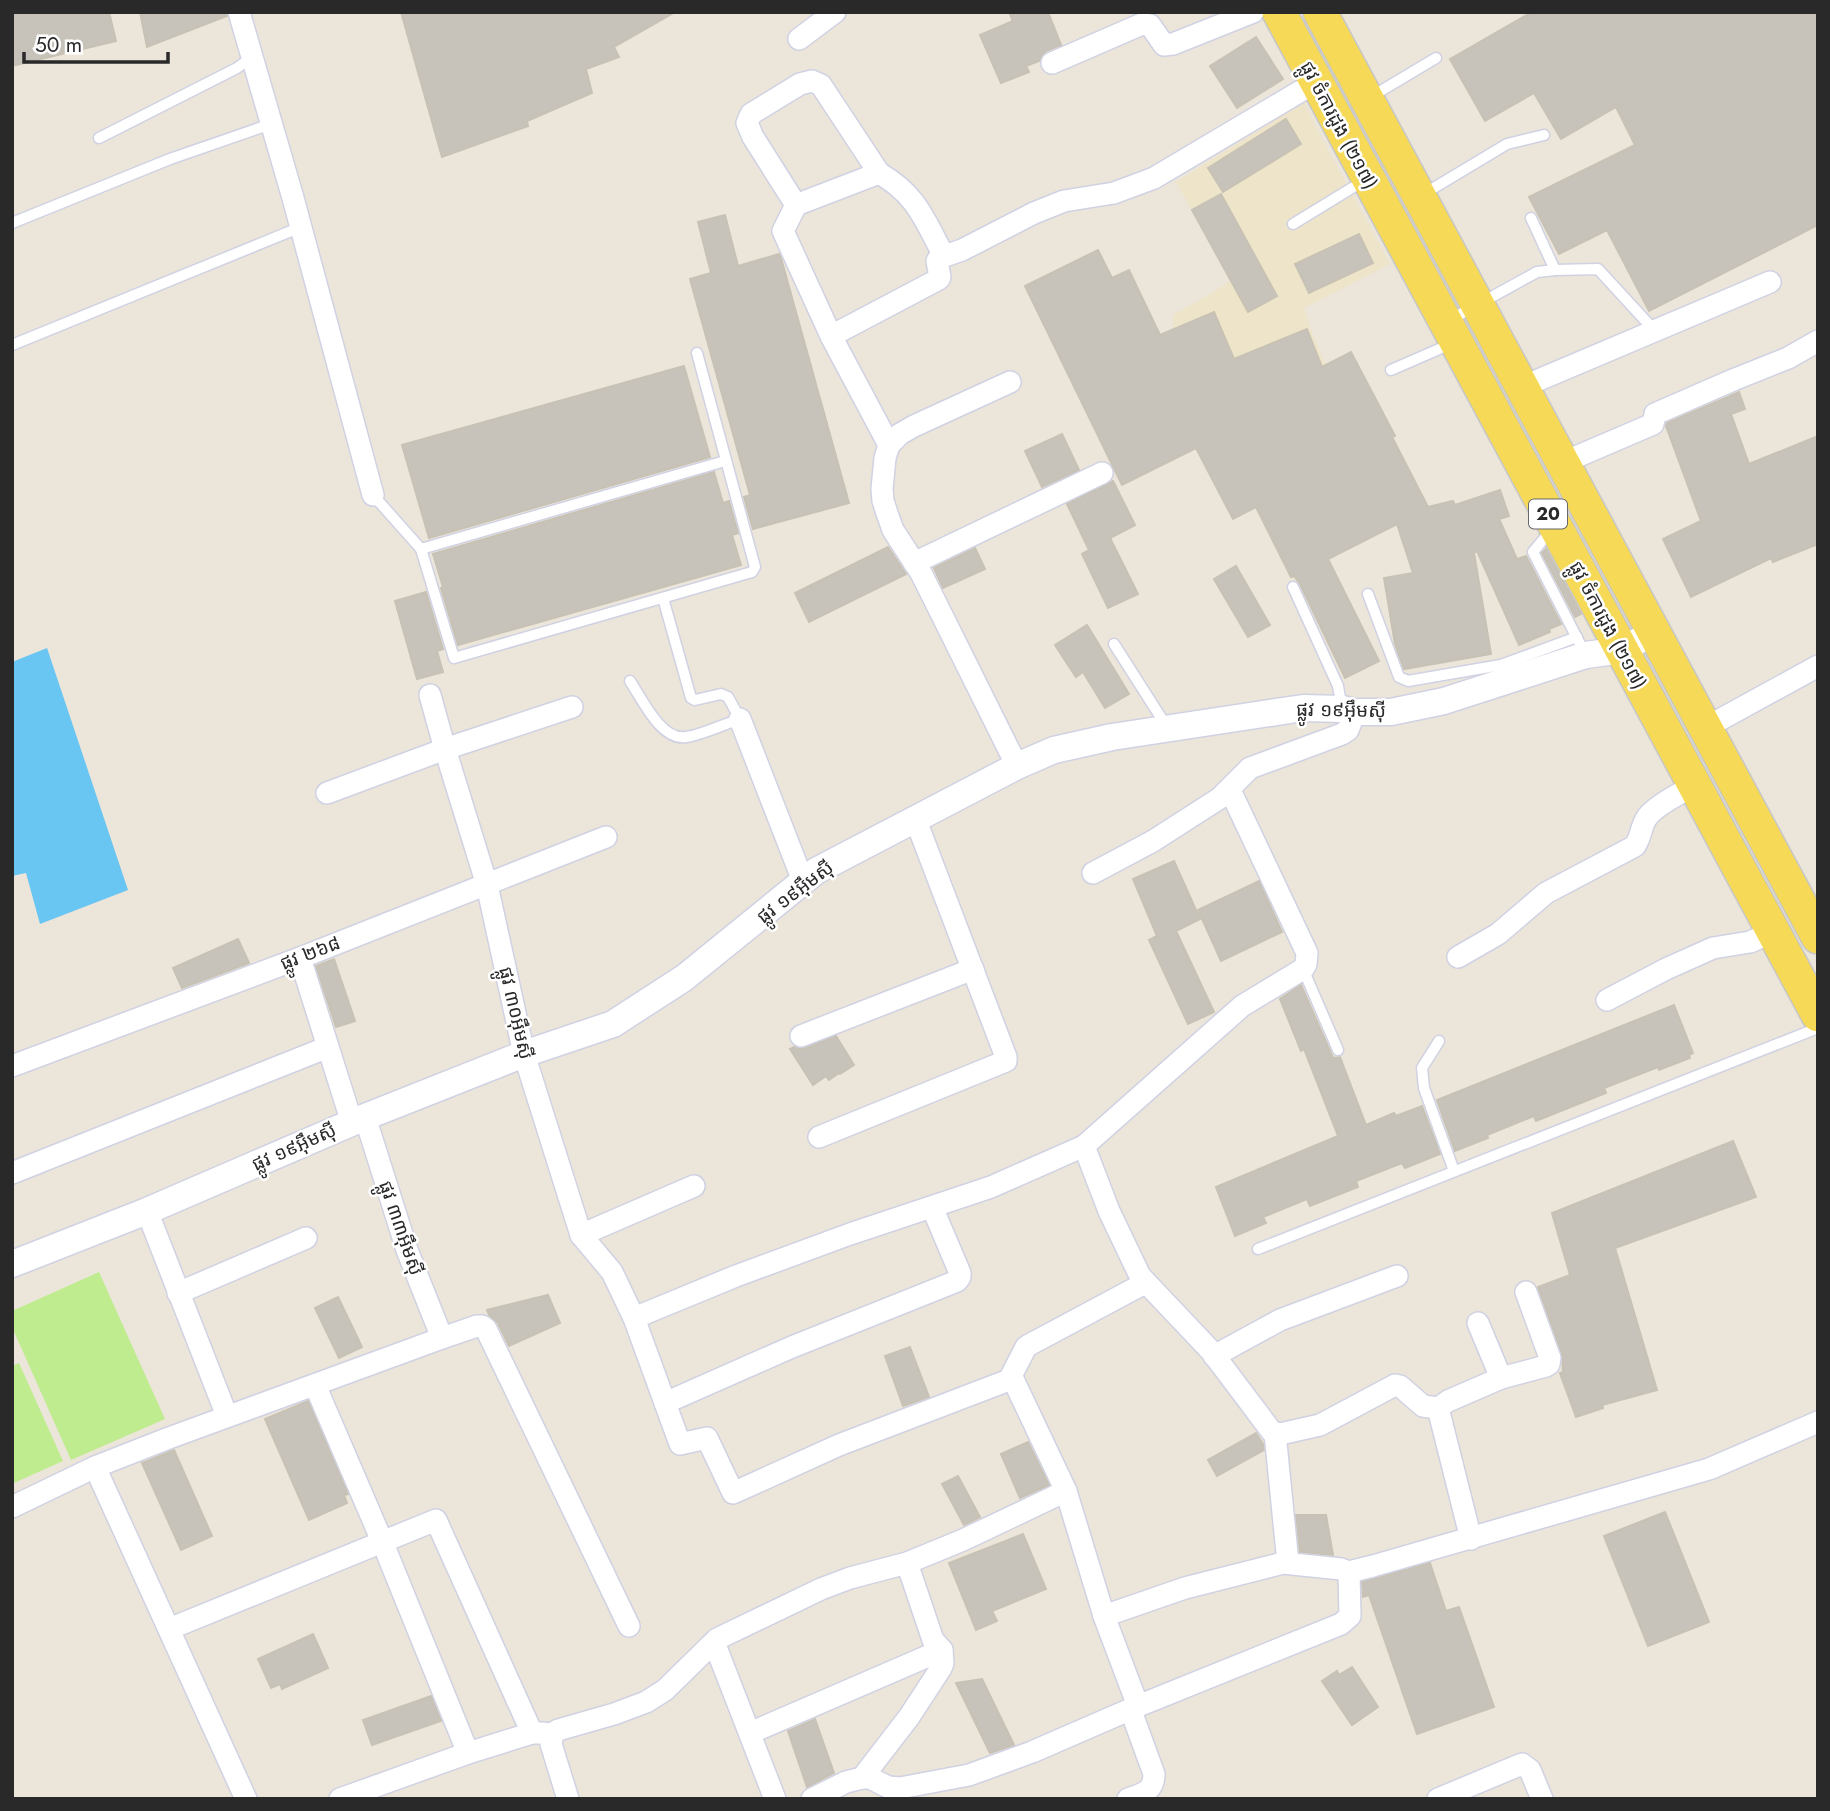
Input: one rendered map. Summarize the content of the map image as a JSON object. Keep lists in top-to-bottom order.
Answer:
{
  "streets": {
    "main road": ["ផ្លូវ ចំការដូង (២១៧)", "20"],
    "street": [
      "ផ្លូវ ១៩អ៊ឹមស៊ី",
      "ផ្លូវ ២៦៨",
      "ផ្លូវ ៣០អ៊ឹមស៊ី",
      "ផ្លូវ ៣៣អ៊ឹមស៊ី"
    ]
  },
  "crossings": [
    ["ផ្លូវ ចំការដូង (២១៧)", "ផ្លូវ ១៩អ៊ឹមស៊ី"],
    ["ផ្លូវ ១៩អ៊ឹមស៊ី", "ផ្លូវ ៣០អ៊ឹមស៊ី"],
    ["ផ្លូវ ១៩អ៊ឹមស៊ី", "ផ្លូវ ៣៣អ៊ឹមស៊ី"],
    ["ផ្លូវ ២៦៨", "ផ្លូវ ៣០អ៊ឹមស៊ី"],
    ["ផ្លូវ ២៦៨", "ផ្លូវ ៣៣អ៊ឹមស៊ី"]
  ],
  "scale_bar": "50 m"
}
